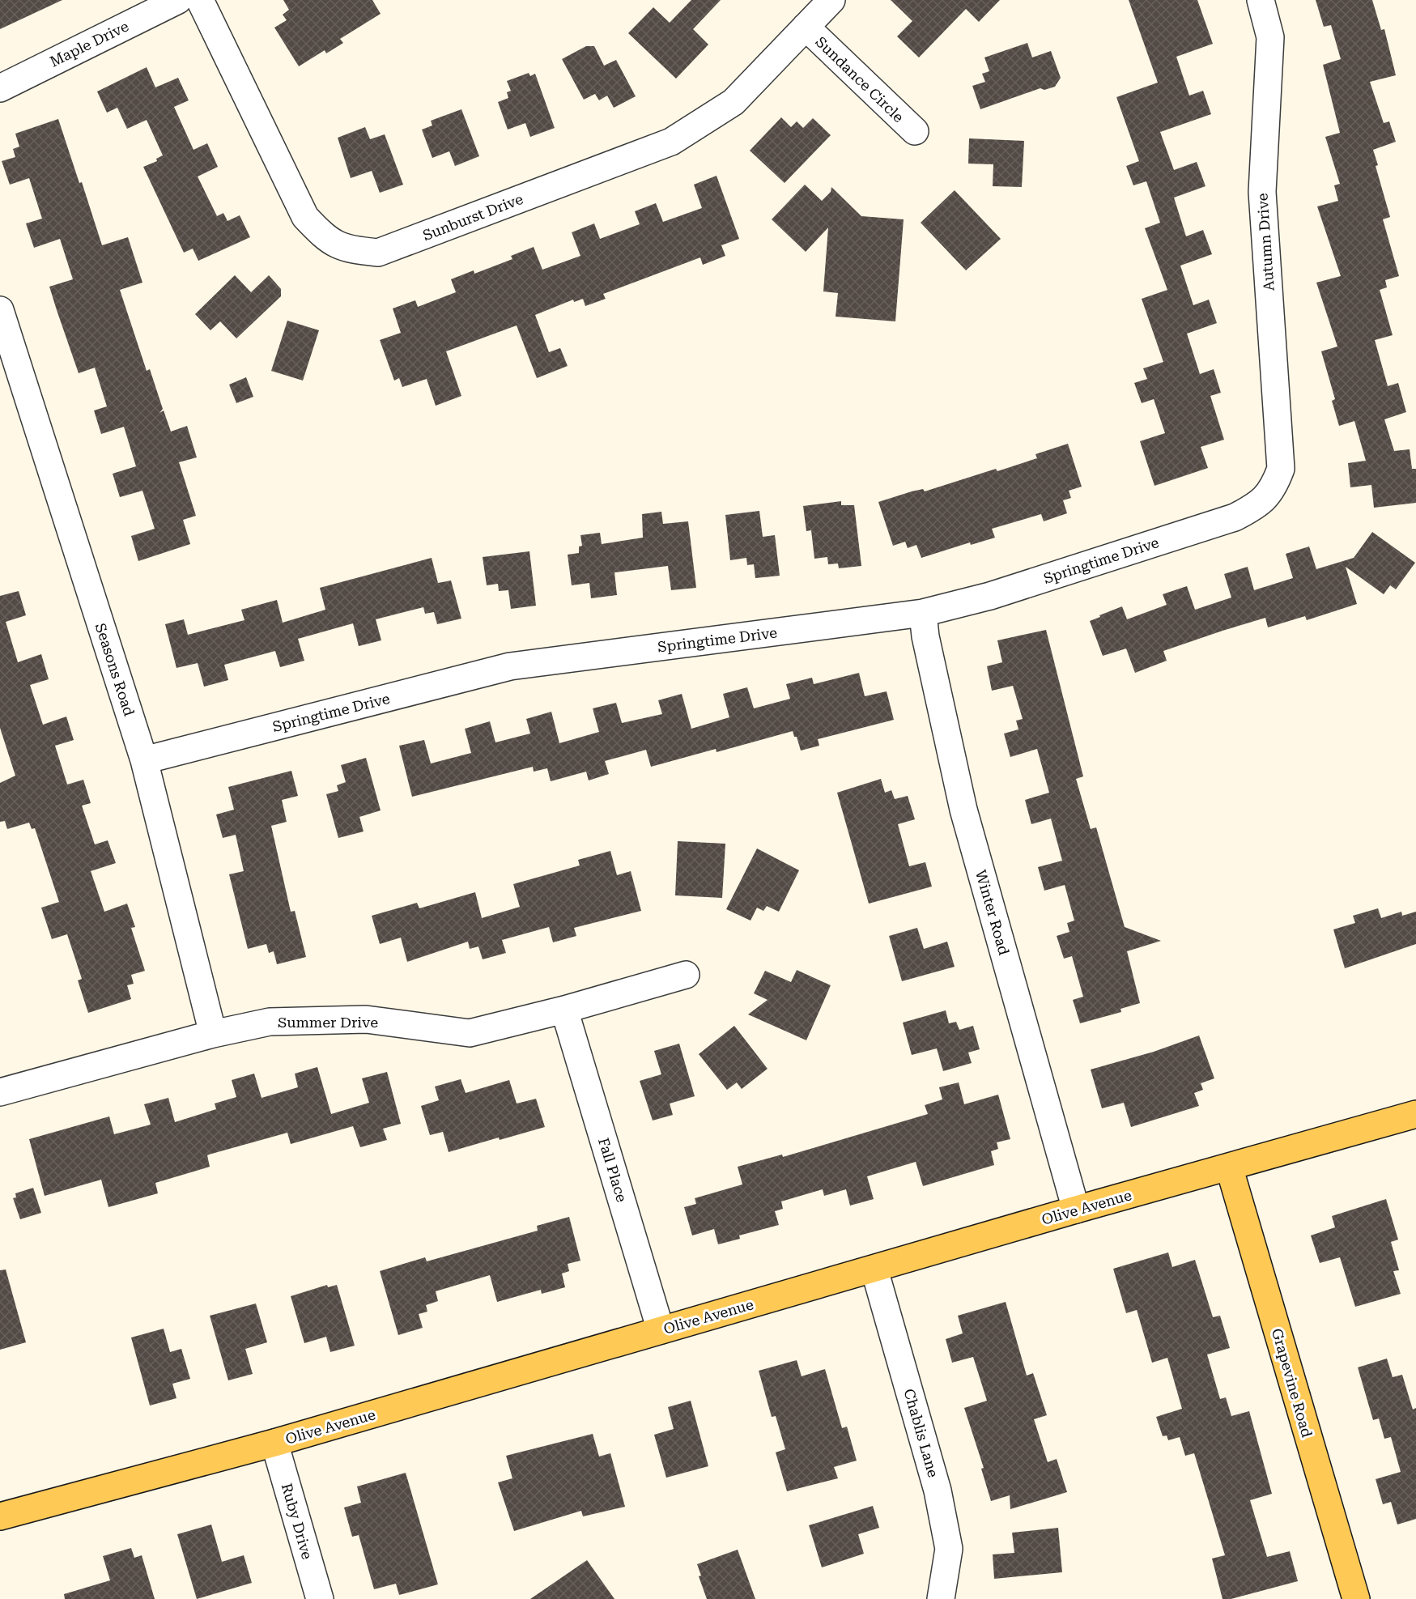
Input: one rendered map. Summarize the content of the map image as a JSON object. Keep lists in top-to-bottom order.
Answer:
{
  "streets": {
    "main road": ["Olive Avenue", "Grapevine Road"],
    "street": [
      "Maple Drive",
      "Sundance Circle",
      "Sunburst Drive",
      "Autumn Drive",
      "Springtime Drive",
      "Seasons Road",
      "Winter Road",
      "Summer Drive",
      "Fall Place",
      "Chablis Lane",
      "Ruby Drive"
    ]
  },
  "crossings": [
    ["Sundance Circle", "Sunburst Drive"],
    ["Autumn Drive", "Springtime Drive"],
    ["Springtime Drive", "Seasons Road"],
    ["Springtime Drive", "Winter Road"],
    ["Seasons Road", "Summer Drive"],
    ["Winter Road", "Olive Avenue"],
    ["Summer Drive", "Fall Place"],
    ["Fall Place", "Olive Avenue"],
    ["Olive Avenue", "Grapevine Road"],
    ["Olive Avenue", "Chablis Lane"],
    ["Olive Avenue", "Ruby Drive"]
  ]
}
